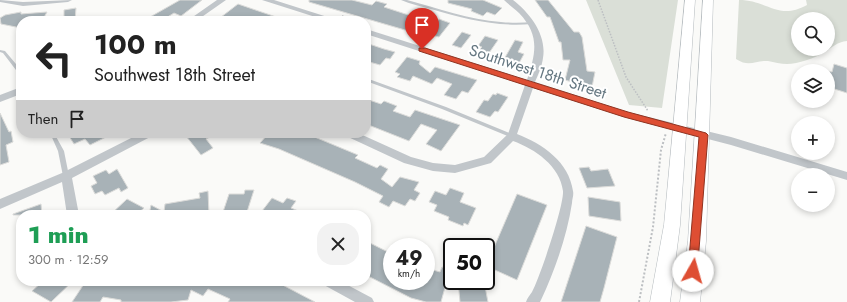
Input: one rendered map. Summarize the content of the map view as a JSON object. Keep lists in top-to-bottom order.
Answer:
{
  "streets": {
    "street": ["Southwest 18th Street"]
  },
  "page": {
    "map_buttons": ["+", "−"],
    "turn": ["100 m", "Southwest 18th Street"],
    "then": "Then",
    "heading": ["1 min", "300 m · 12:59"],
    "speed": "49 km/h",
    "limit": "50"
  }
}
